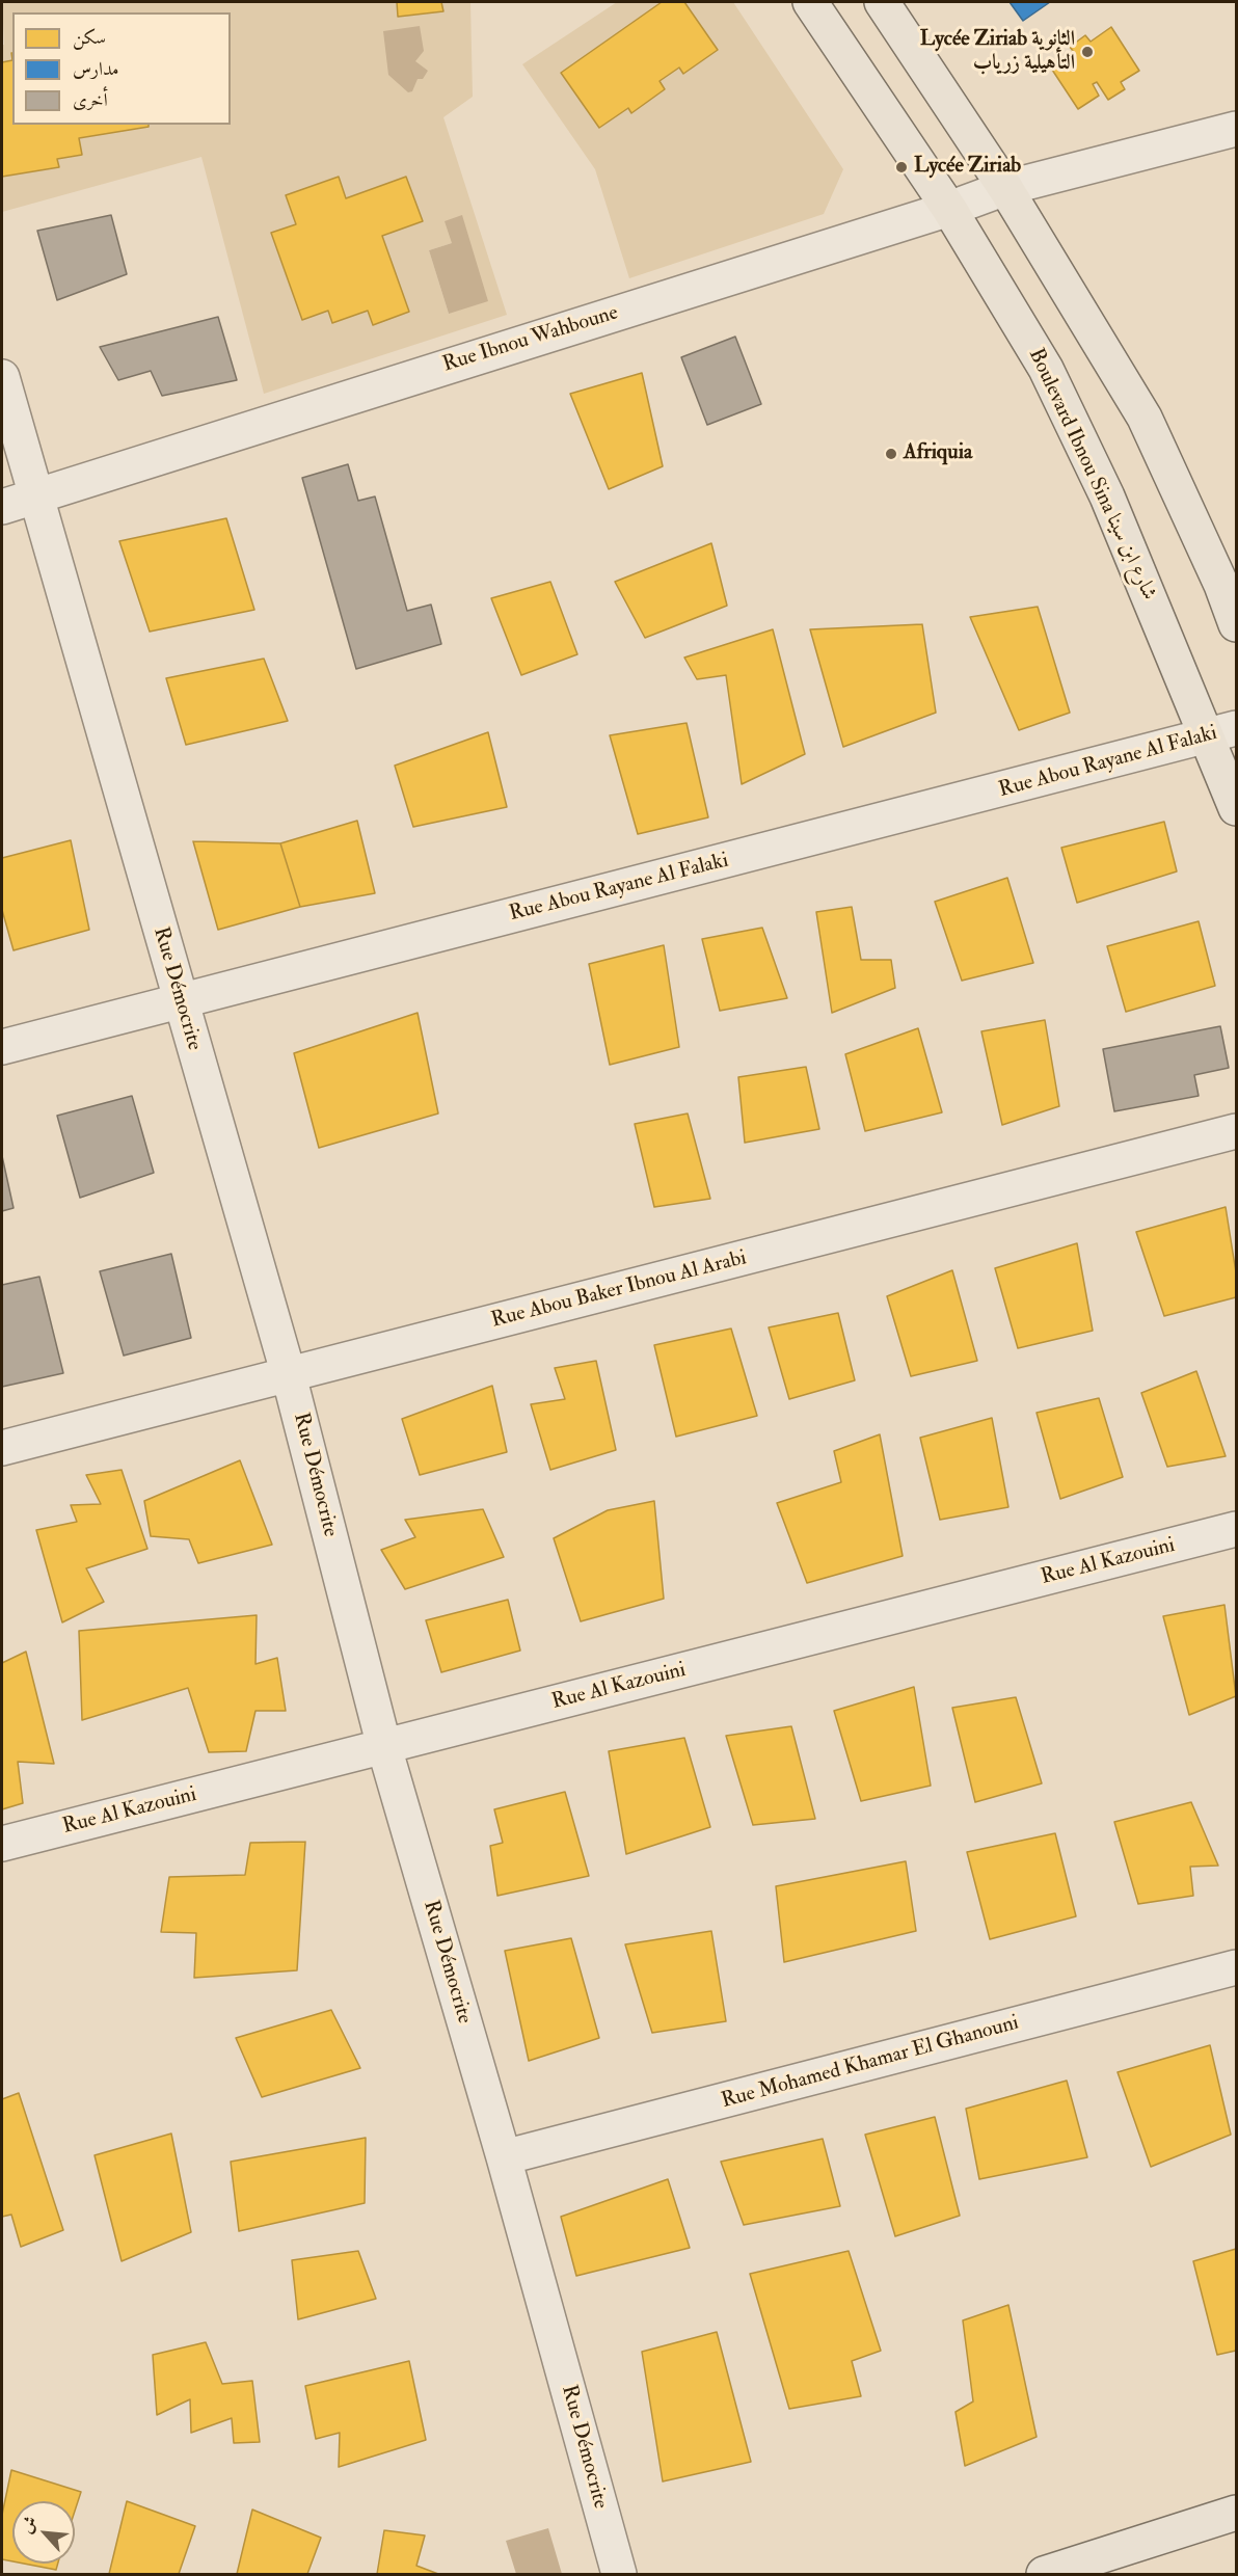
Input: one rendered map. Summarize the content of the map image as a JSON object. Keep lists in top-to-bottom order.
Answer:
{
  "streets": {
    "main road": ["Boulevard Ibnou Sina شارع ابن سينا"],
    "street": [
      "Rue Ibnou Wahboune",
      "Rue Abou Rayane Al Falaki",
      "Rue Démocrite",
      "Rue Abou Baker Ibnou Al Arabi",
      "Rue Al Kazouini",
      "Rue Mohamed Khamar El Ghanouni"
    ]
  },
  "crossings": [
    ["Rue Ibnou Wahboune", "Boulevard Ibnou Sina شارع ابن سينا"],
    ["Rue Ibnou Wahboune", "Rue Démocrite"],
    ["Boulevard Ibnou Sina شارع ابن سينا", "Rue Abou Rayane Al Falaki"],
    ["Rue Abou Rayane Al Falaki", "Rue Démocrite"],
    ["Rue Démocrite", "Rue Abou Baker Ibnou Al Arabi"],
    ["Rue Démocrite", "Rue Al Kazouini"],
    ["Rue Démocrite", "Rue Mohamed Khamar El Ghanouni"]
  ],
  "places": ["Lycée Ziriab الثانوية التأهيلية زرياب", "Lycée Ziriab", "Afriquia"],
  "legend": ["سكن", "مدارس", "أخرى"],
  "north": "top left"
}
